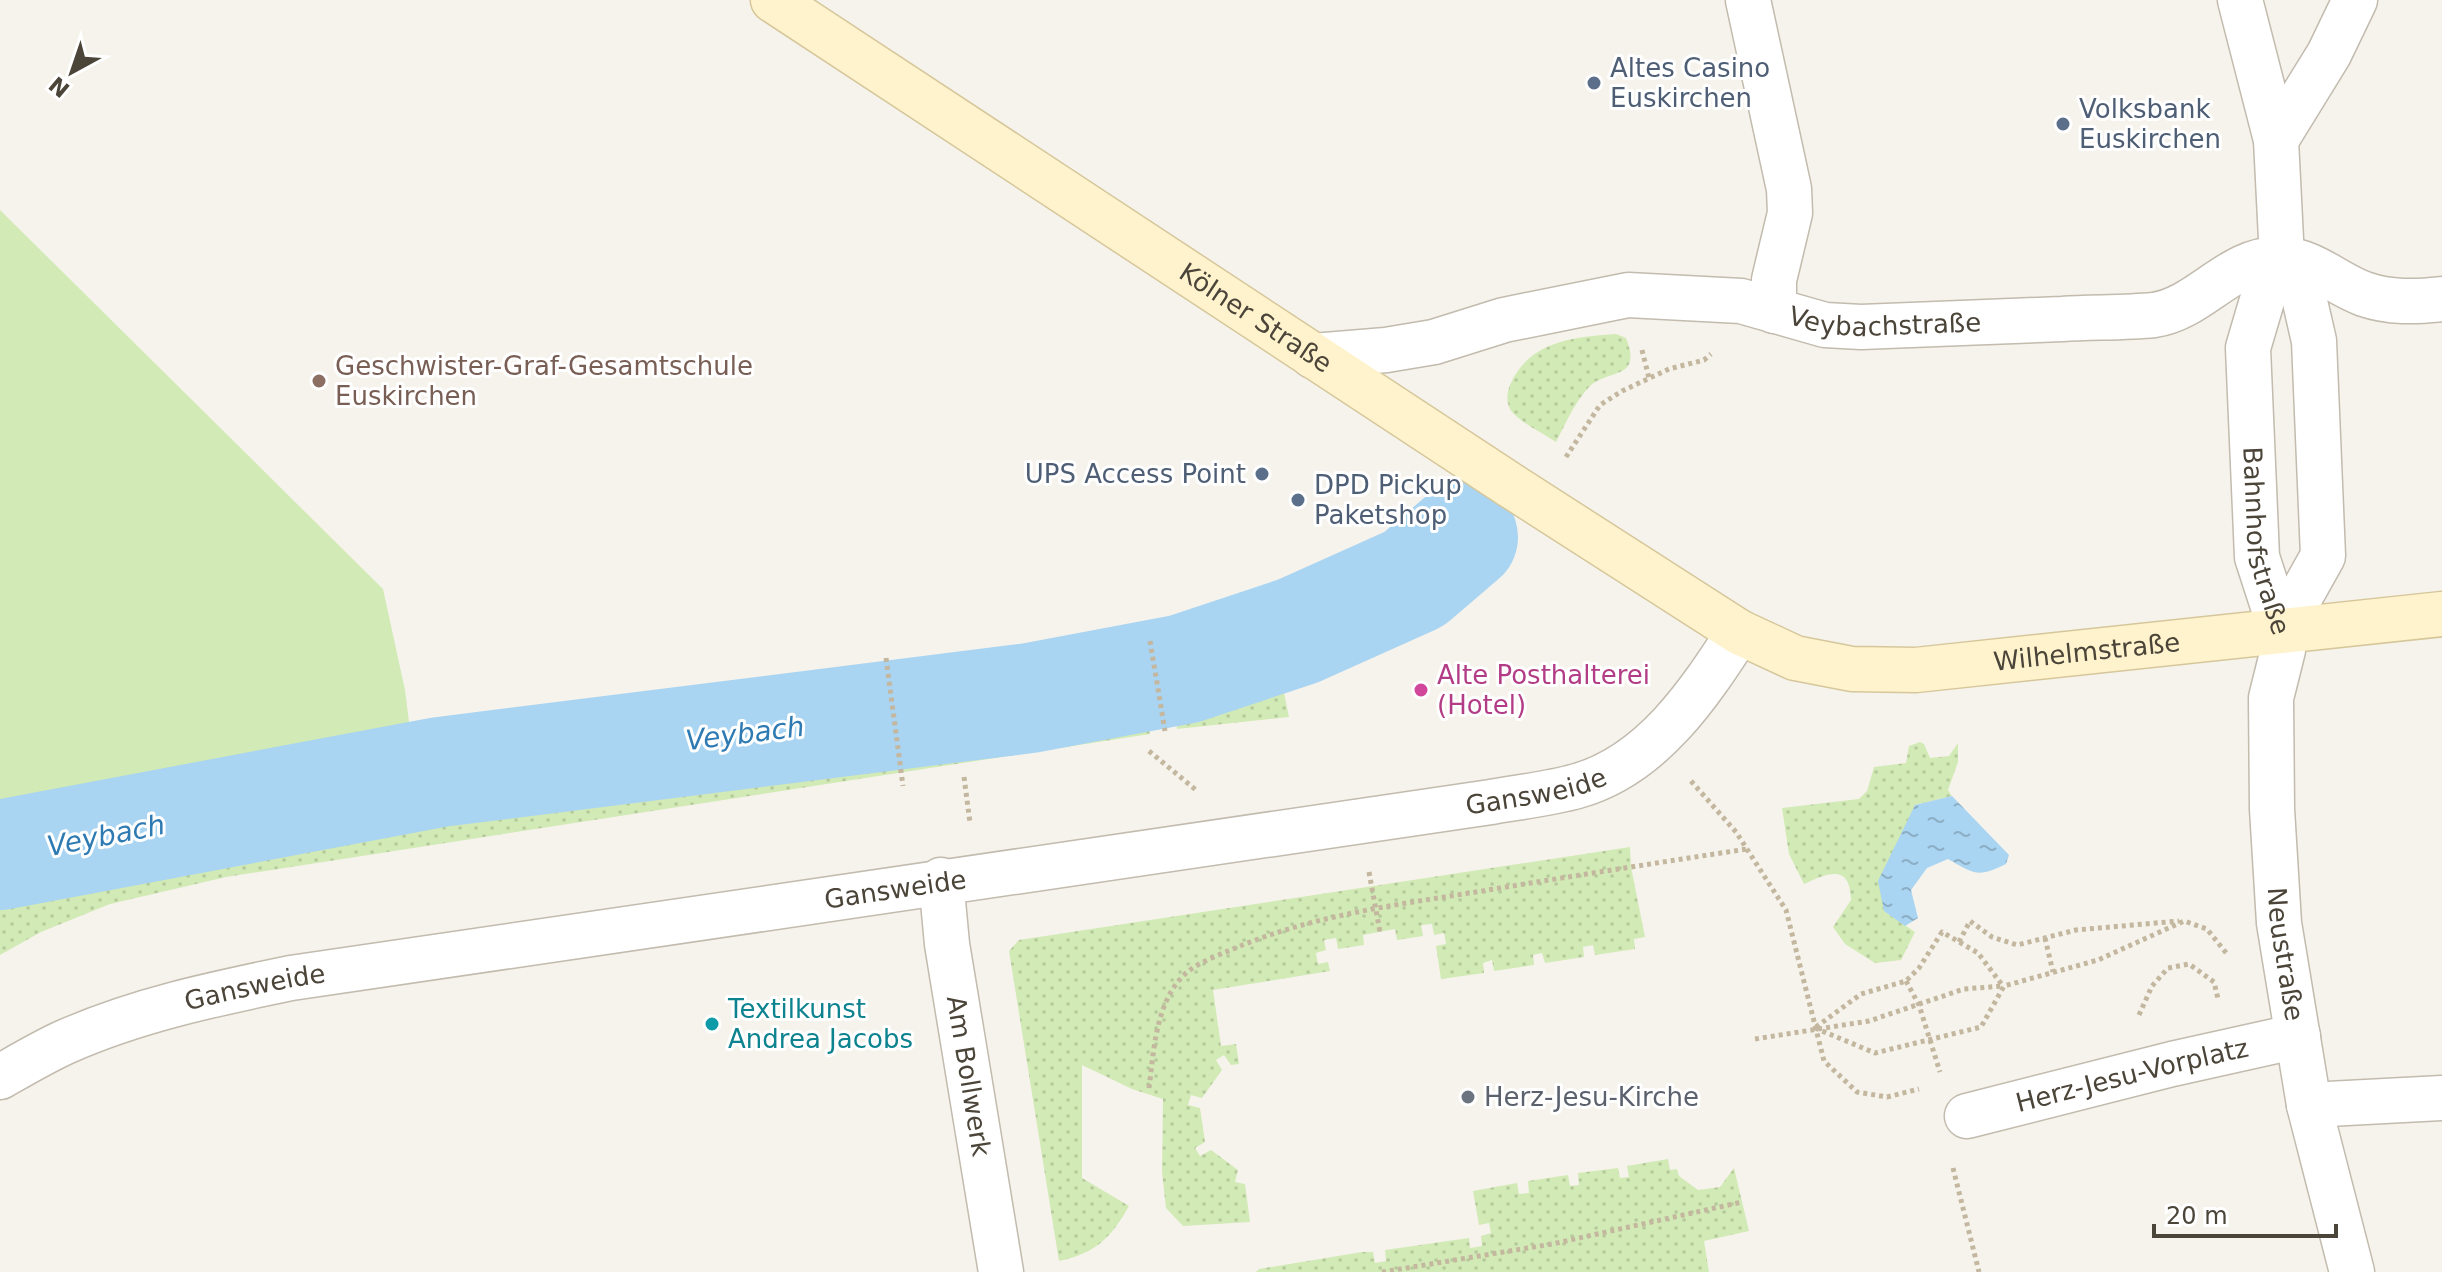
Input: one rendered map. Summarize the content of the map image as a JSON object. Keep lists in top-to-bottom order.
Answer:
{
  "streets": {
    "street": [
      "Kölner Straße",
      "Veybachstraße",
      "Bahnhofstraße",
      "Wilhelmstraße",
      "Gansweide",
      "Neustraße",
      "Herz-Jesu-Vorplatz",
      "Am Bollwerk"
    ]
  },
  "crossings": [
    ["Kölner Straße", "Veybachstraße"],
    ["Kölner Straße", "Wilhelmstraße"],
    ["Kölner Straße", "Gansweide"],
    ["Veybachstraße", "Bahnhofstraße"],
    ["Bahnhofstraße", "Wilhelmstraße"],
    ["Bahnhofstraße", "Neustraße"],
    ["Wilhelmstraße", "Gansweide"],
    ["Wilhelmstraße", "Neustraße"],
    ["Gansweide", "Am Bollwerk"],
    ["Neustraße", "Herz-Jesu-Vorplatz"]
  ],
  "water": ["Veybach"],
  "places": [
    "Altes Casino Euskirchen",
    "Volksbank Euskirchen",
    "Geschwister-Graf-Gesamtschule Euskirchen",
    "UPS Access Point",
    "DPD Pickup Paketshop",
    "Alte Posthalterei (Hotel)",
    "Textilkunst Andrea Jacobs",
    "Herz-Jesu-Kirche"
  ],
  "scale_bar": "20 m",
  "north": "bottom left"
}
